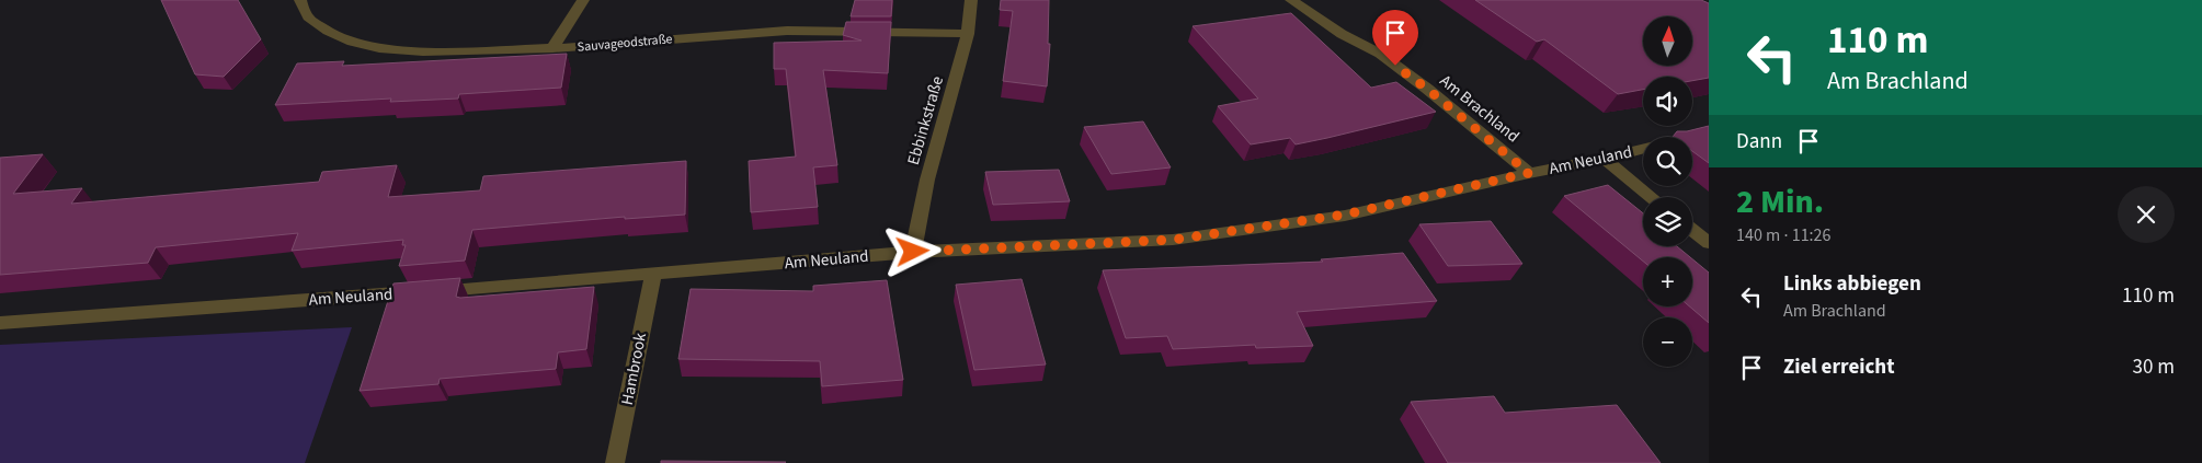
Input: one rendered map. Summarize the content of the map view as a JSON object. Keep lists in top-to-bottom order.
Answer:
{
  "streets": {
    "street": [
      "Sauvageodstraße",
      "Am Brachland",
      "Ebbinkstraße",
      "Am Neuland",
      "Hambrook"
    ]
  },
  "crossings": [
    ["Sauvageodstraße", "Ebbinkstraße"],
    ["Am Brachland", "Am Neuland"],
    ["Ebbinkstraße", "Am Neuland"],
    ["Am Neuland", "Hambrook"]
  ],
  "north": "top",
  "page": {
    "turn": ["110 m", "Am Brachland"],
    "map_buttons": ["+", "−"],
    "then": "Dann",
    "heading": ["2 Min.", "140 m · 11:26"],
    "list": [
      {
        "name": "Links abbiegen",
        "note": "Am Brachland",
        "value": "110 m"
      },
      {
        "name": "Ziel erreicht",
        "value": "30 m"
      }
    ]
  }
}
